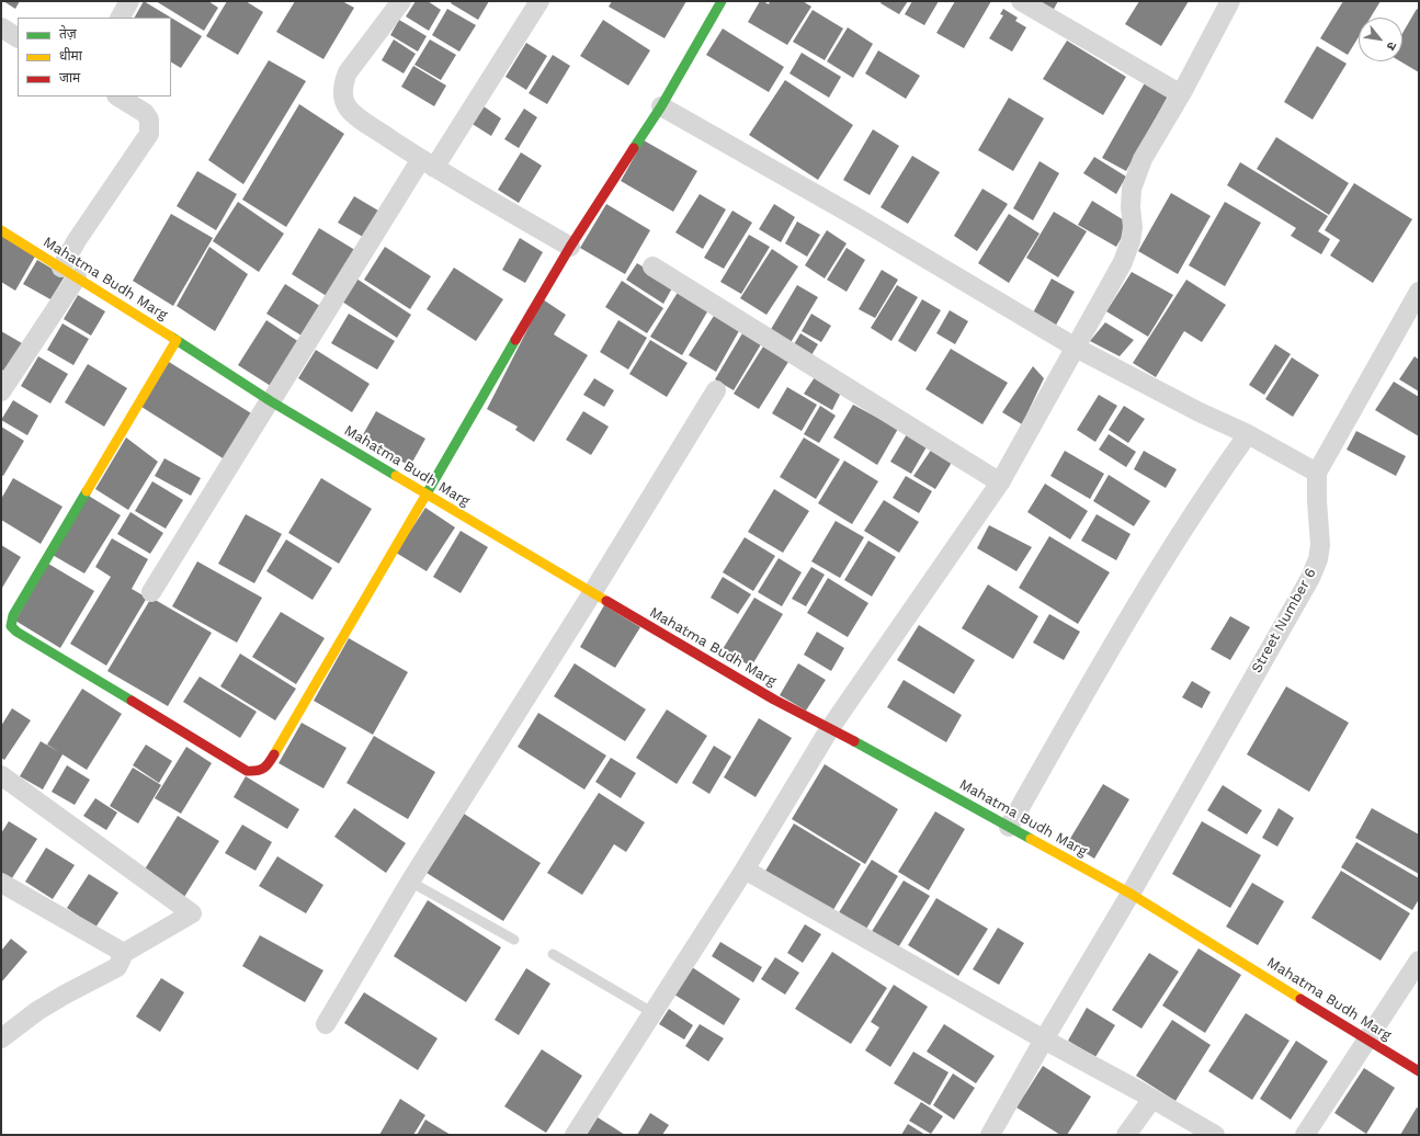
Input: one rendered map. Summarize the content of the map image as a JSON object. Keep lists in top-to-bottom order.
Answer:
{
  "streets": {
    "street": ["Mahatma Budh Marg", "Street Number 6"]
  },
  "crossings": [
    ["Mahatma Budh Marg", "Street Number 6"]
  ],
  "legend": ["तेज़", "धीमा", "जाम"],
  "north": "bottom right"
}
